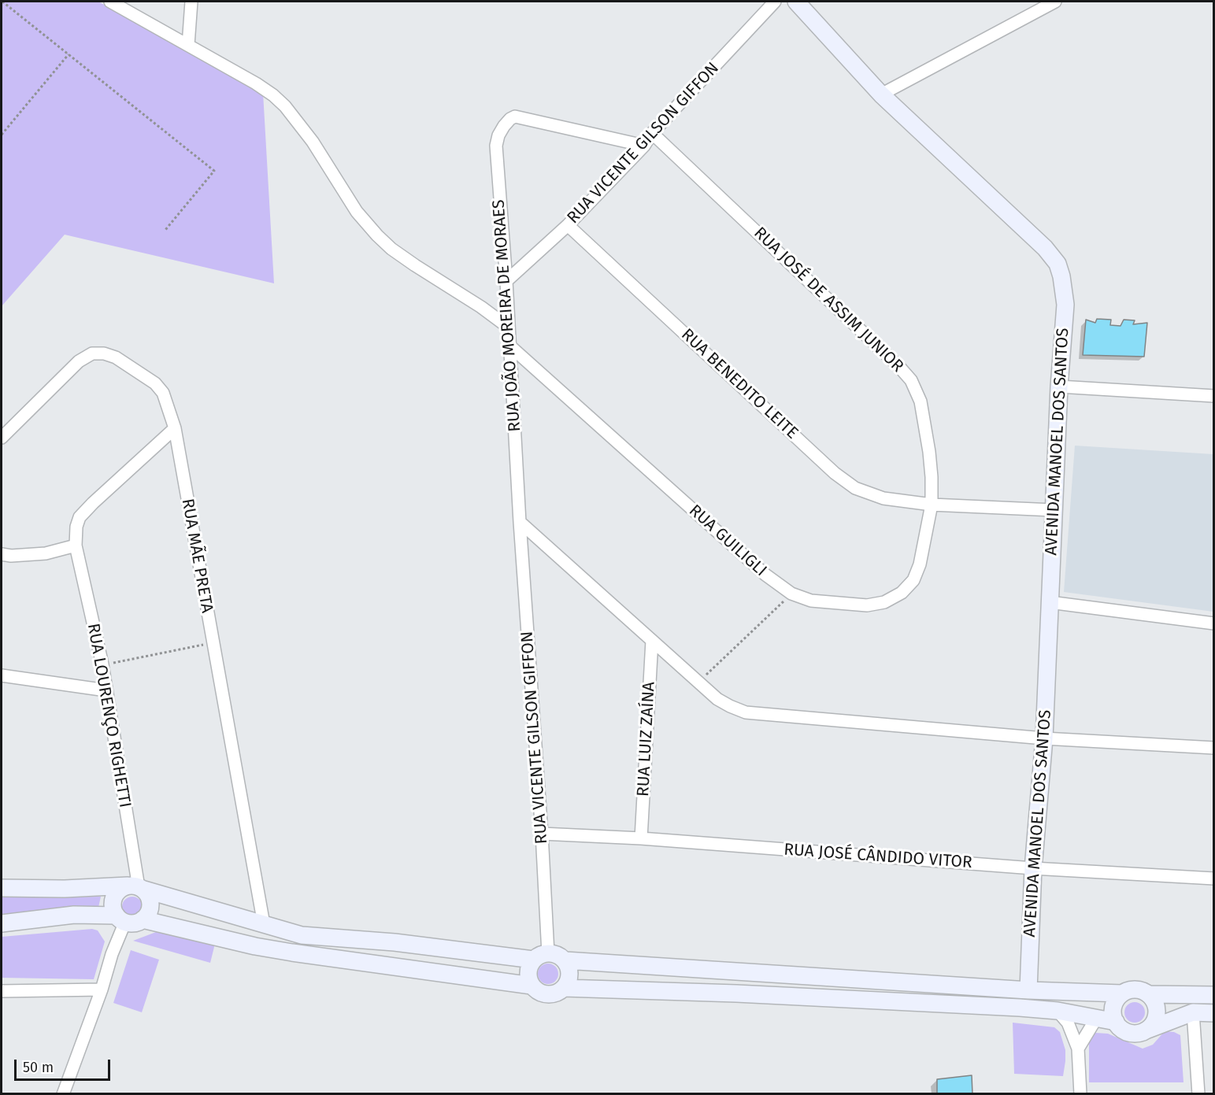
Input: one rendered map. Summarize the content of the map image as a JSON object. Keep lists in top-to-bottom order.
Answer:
{
  "streets": {
    "main road": ["AVENIDA MANOEL DOS SANTOS"],
    "street": [
      "RUA VICENTE GILSON GIFFON",
      "RUA JOSÉ DE ASSIM JUNIOR",
      "RUA JOÃO MOREIRA DE MORAES",
      "RUA BENEDITO LEITE",
      "RUA GUILIGLI",
      "RUA MÃE PRETA",
      "RUA LOURENÇO RIGHETTI",
      "RUA LUIZ ZAÍNA",
      "RUA JOSÉ CÂNDIDO VITOR"
    ]
  },
  "crossings": [
    ["RUA VICENTE GILSON GIFFON", "RUA JOSÉ DE ASSIM JUNIOR"],
    ["RUA VICENTE GILSON GIFFON", "RUA JOÃO MOREIRA DE MORAES"],
    ["RUA VICENTE GILSON GIFFON", "RUA BENEDITO LEITE"],
    ["RUA VICENTE GILSON GIFFON", "RUA JOSÉ CÂNDIDO VITOR"],
    ["RUA JOSÉ DE ASSIM JUNIOR", "RUA BENEDITO LEITE"],
    ["RUA JOSÉ DE ASSIM JUNIOR", "RUA GUILIGLI"],
    ["RUA JOÃO MOREIRA DE MORAES", "RUA GUILIGLI"],
    ["RUA BENEDITO LEITE", "AVENIDA MANOEL DOS SANTOS"],
    ["RUA BENEDITO LEITE", "RUA GUILIGLI"],
    ["AVENIDA MANOEL DOS SANTOS", "RUA JOSÉ CÂNDIDO VITOR"],
    ["RUA MÃE PRETA", "RUA LOURENÇO RIGHETTI"],
    ["RUA LUIZ ZAÍNA", "RUA JOSÉ CÂNDIDO VITOR"]
  ],
  "scale_bar": "50 m"
}
